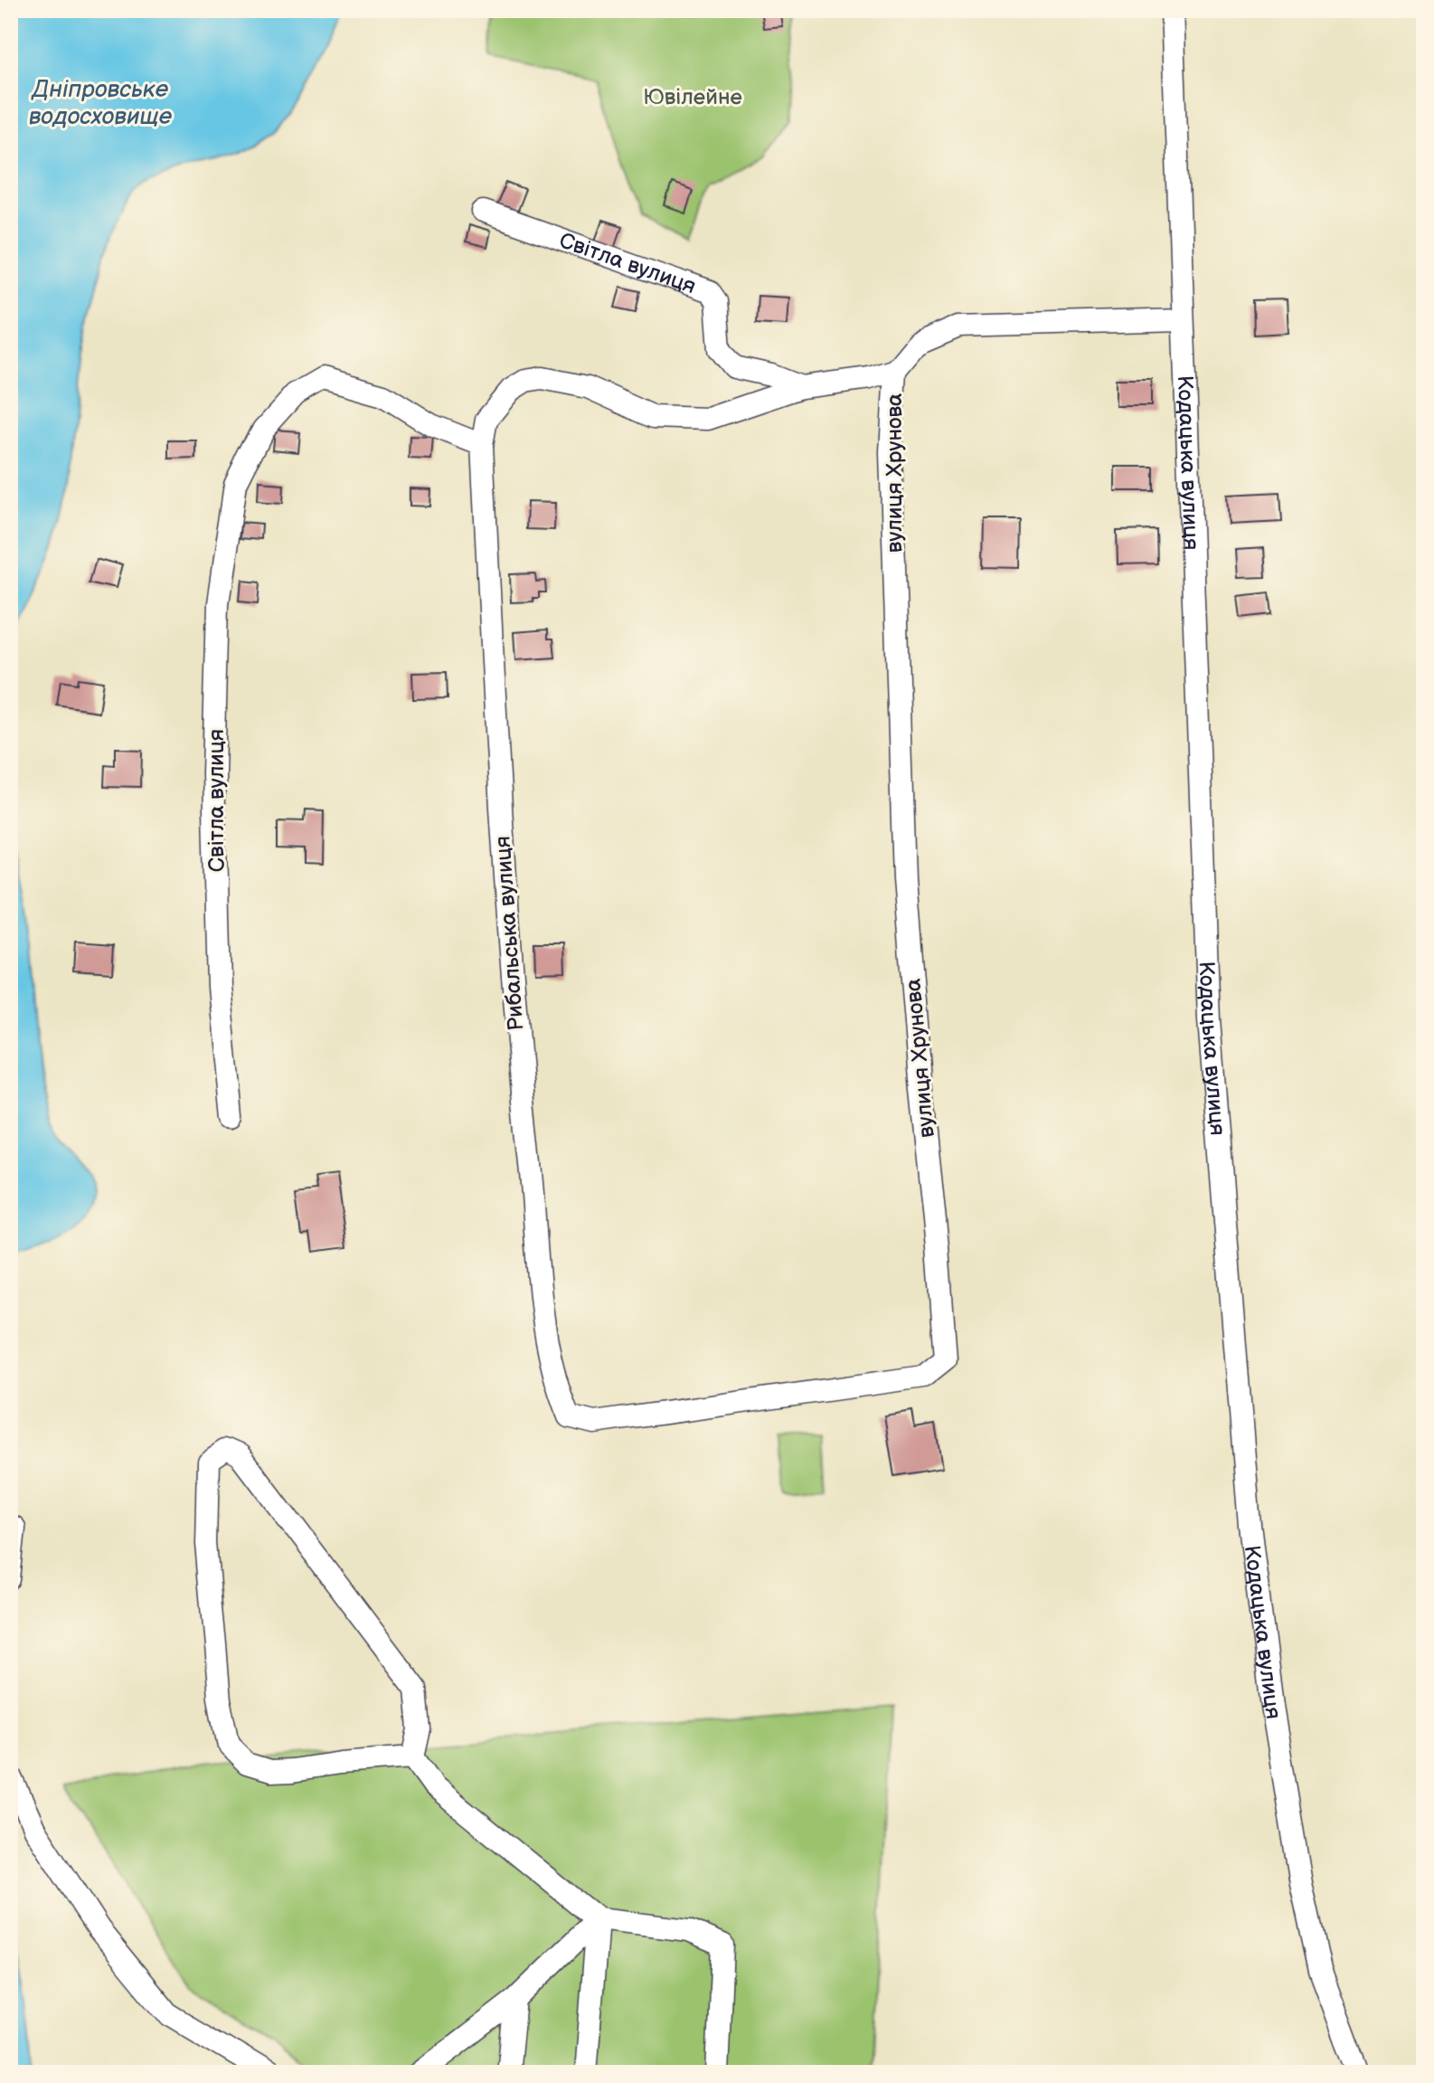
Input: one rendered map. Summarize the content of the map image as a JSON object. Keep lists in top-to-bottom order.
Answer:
{
  "streets": {
    "street": [
      "Світла вулиця",
      "Кодацька вулиця",
      "вулиця Хрунова",
      "Рибальська вулиця"
    ]
  },
  "crossings": [
    ["Світла вулиця", "Рибальська вулиця"],
    ["вулиця Хрунова", "Рибальська вулиця"]
  ],
  "water": ["Дніпровське водосховище"],
  "parks": ["Ювілейне"]
}
